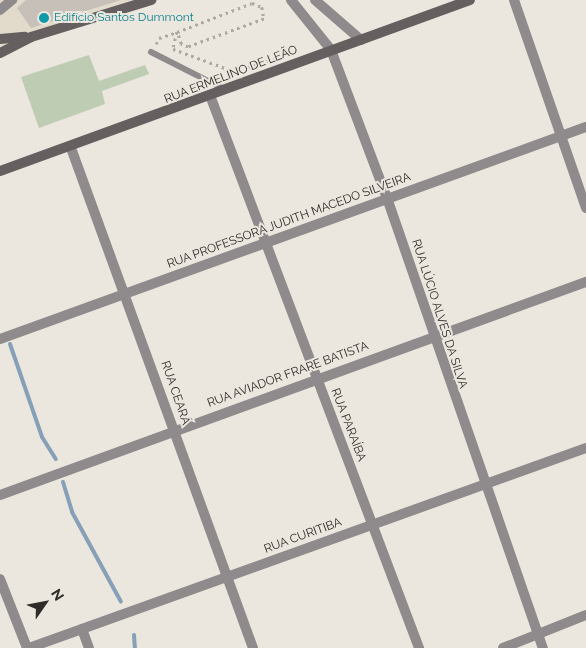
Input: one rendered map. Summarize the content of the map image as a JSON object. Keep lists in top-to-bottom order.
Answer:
{
  "streets": {
    "main road": ["RUA ERMELINO DE LEÃO"],
    "street": [
      "RUA PROFESSORA JUDITH MACEDO SILVEIRA",
      "RUA LÚCIO ALVES DA SILVA",
      "RUA AVIADOR FRARE BATISTA",
      "RUA CEARÁ",
      "RUA PARAÍBA",
      "RUA CURITIBA"
    ]
  },
  "crossings": [
    ["RUA ERMELINO DE LEÃO", "RUA LÚCIO ALVES DA SILVA"],
    ["RUA ERMELINO DE LEÃO", "RUA CEARÁ"],
    ["RUA ERMELINO DE LEÃO", "RUA PARAÍBA"],
    ["RUA PROFESSORA JUDITH MACEDO SILVEIRA", "RUA LÚCIO ALVES DA SILVA"],
    ["RUA PROFESSORA JUDITH MACEDO SILVEIRA", "RUA CEARÁ"],
    ["RUA PROFESSORA JUDITH MACEDO SILVEIRA", "RUA PARAÍBA"],
    ["RUA LÚCIO ALVES DA SILVA", "RUA AVIADOR FRARE BATISTA"],
    ["RUA LÚCIO ALVES DA SILVA", "RUA CURITIBA"],
    ["RUA AVIADOR FRARE BATISTA", "RUA CEARÁ"],
    ["RUA AVIADOR FRARE BATISTA", "RUA PARAÍBA"],
    ["RUA CEARÁ", "RUA CURITIBA"],
    ["RUA PARAÍBA", "RUA CURITIBA"]
  ],
  "places": ["Edifício Santos Dummont"],
  "north": "top right"
}
